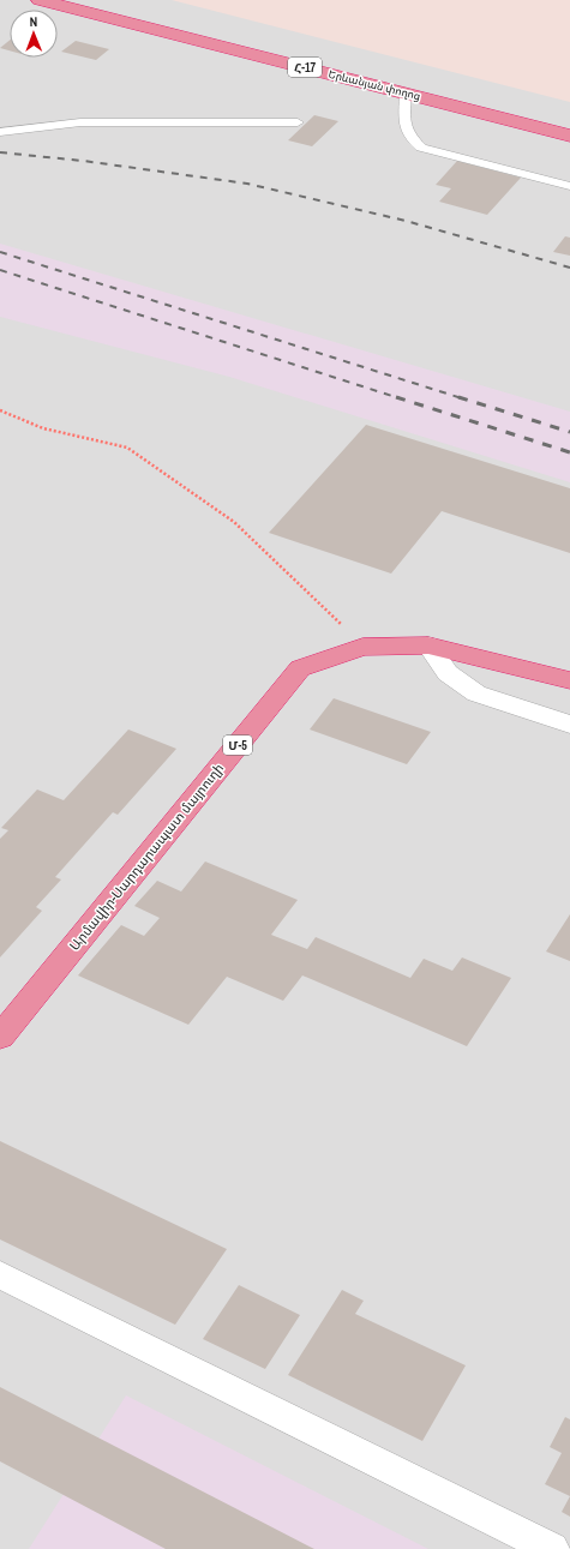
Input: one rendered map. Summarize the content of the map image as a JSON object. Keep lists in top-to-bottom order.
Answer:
{
  "streets": {
    "highway": [
      "Հ-17",
      "Երևանյան փողոց",
      "Մ-5",
      "Արմավիր-Սարդարապատ մայրուղի"
    ]
  },
  "north": "top"
}
